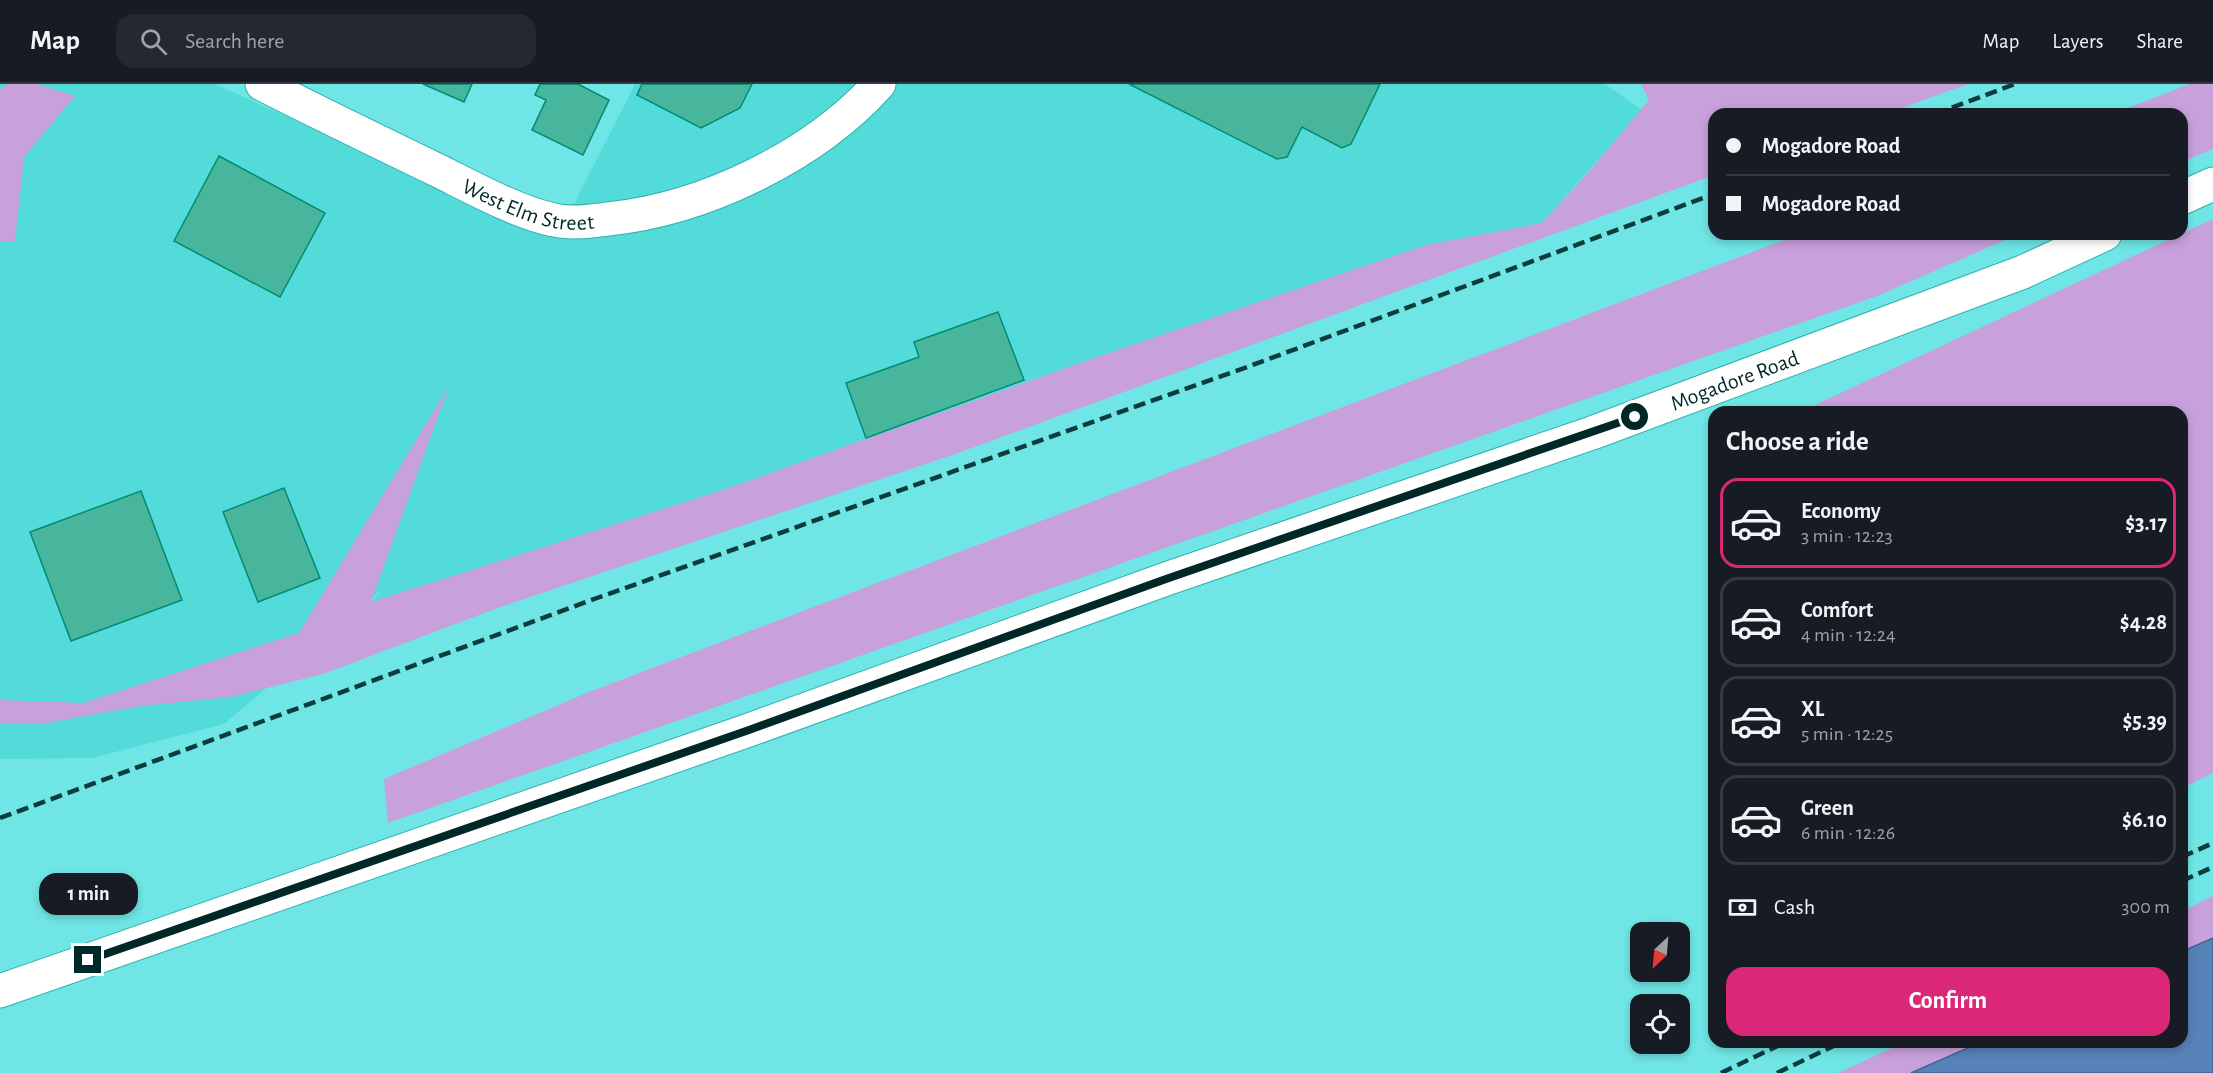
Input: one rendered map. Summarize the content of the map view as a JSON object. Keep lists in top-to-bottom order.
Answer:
{
  "streets": {
    "street": ["West Elm Street", "Mogadore Road"]
  },
  "north": "bottom left",
  "page": {
    "header": "Map",
    "search": "Search here",
    "nav": ["Map", "Layers", "Share"],
    "banner": ["Mogadore Road", "Mogadore Road"],
    "heading": "Choose a ride",
    "list": [
      {
        "name": "Economy",
        "note": "3 min · 12:23",
        "value": "$3.17"
      },
      {
        "name": "Comfort",
        "note": "4 min · 12:24",
        "value": "$4.28"
      },
      {
        "name": "XL",
        "note": "5 min · 12:25",
        "value": "$5.39"
      },
      {
        "name": "Green",
        "note": "6 min · 12:26",
        "value": "$6.10"
      }
    ],
    "bubble": "1 min",
    "pay": ["Cash", "300 m"],
    "buttons": "Confirm"
  }
}
